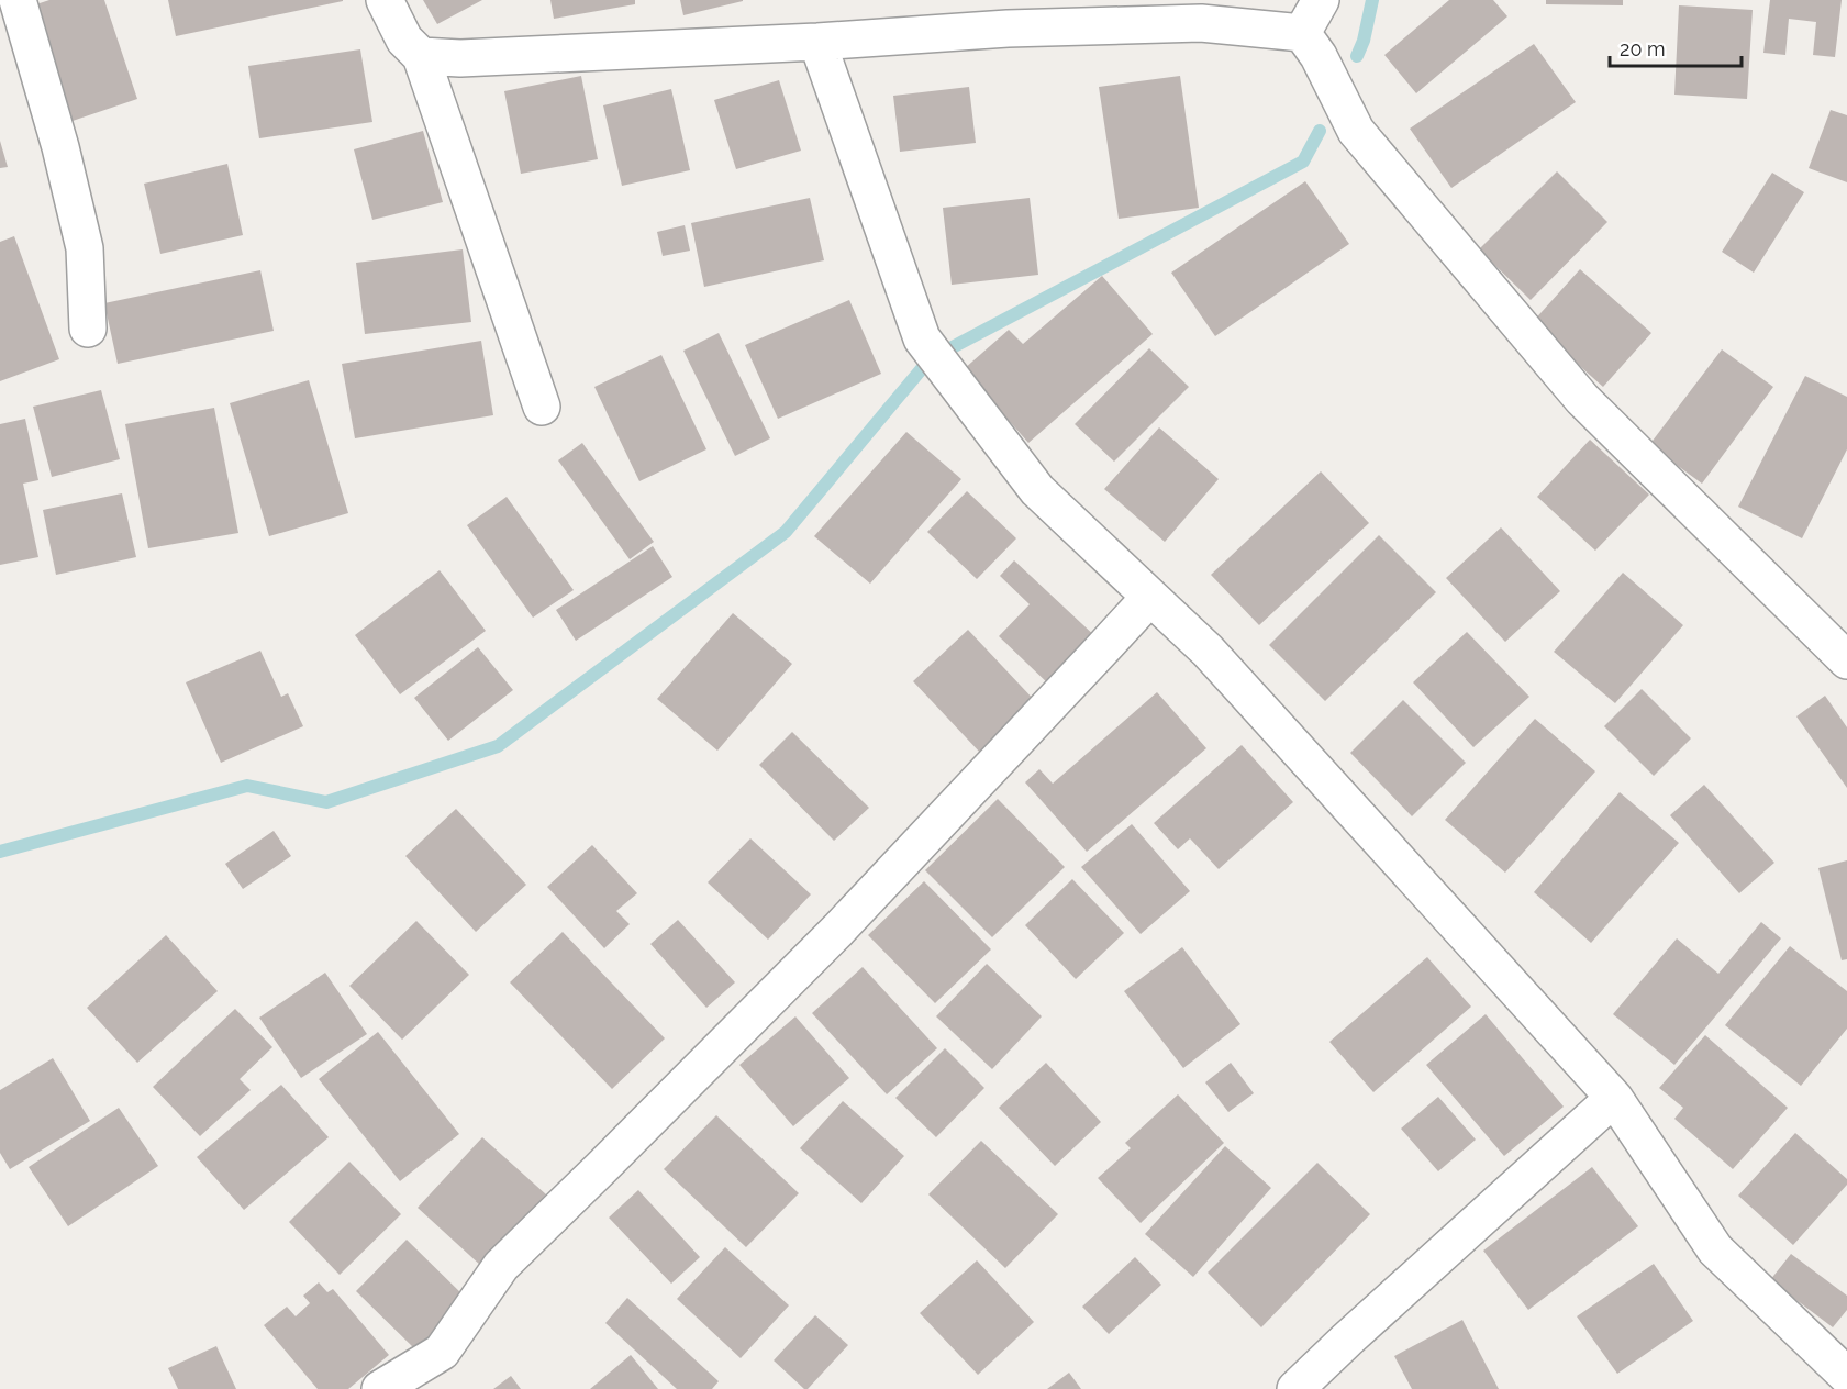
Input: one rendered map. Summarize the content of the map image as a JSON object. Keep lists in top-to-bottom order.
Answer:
{
  "scale_bar": "20 m"
}
